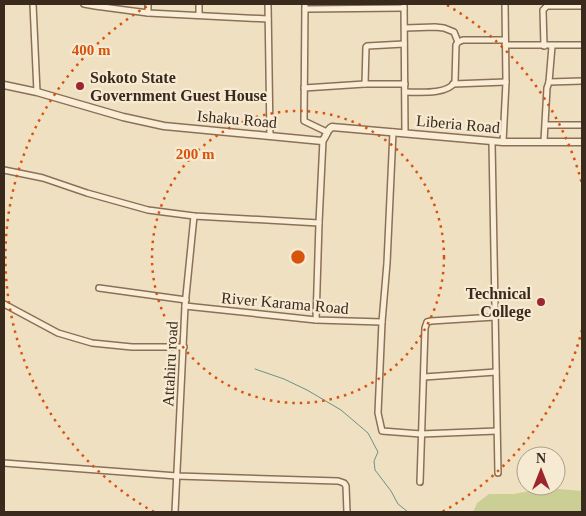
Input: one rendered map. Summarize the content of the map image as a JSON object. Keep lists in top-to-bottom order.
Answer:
{
  "streets": {
    "street": [
      "Ishaku Road",
      "Liberia Road",
      "River Karama Road",
      "Attahiru road"
    ]
  },
  "crossings": [
    ["River Karama Road", "Attahiru road"]
  ],
  "places": ["Sokoto State Government Guest House", "Technical College"],
  "north": "top",
  "rings": ["400 m", "200 m"]
}
